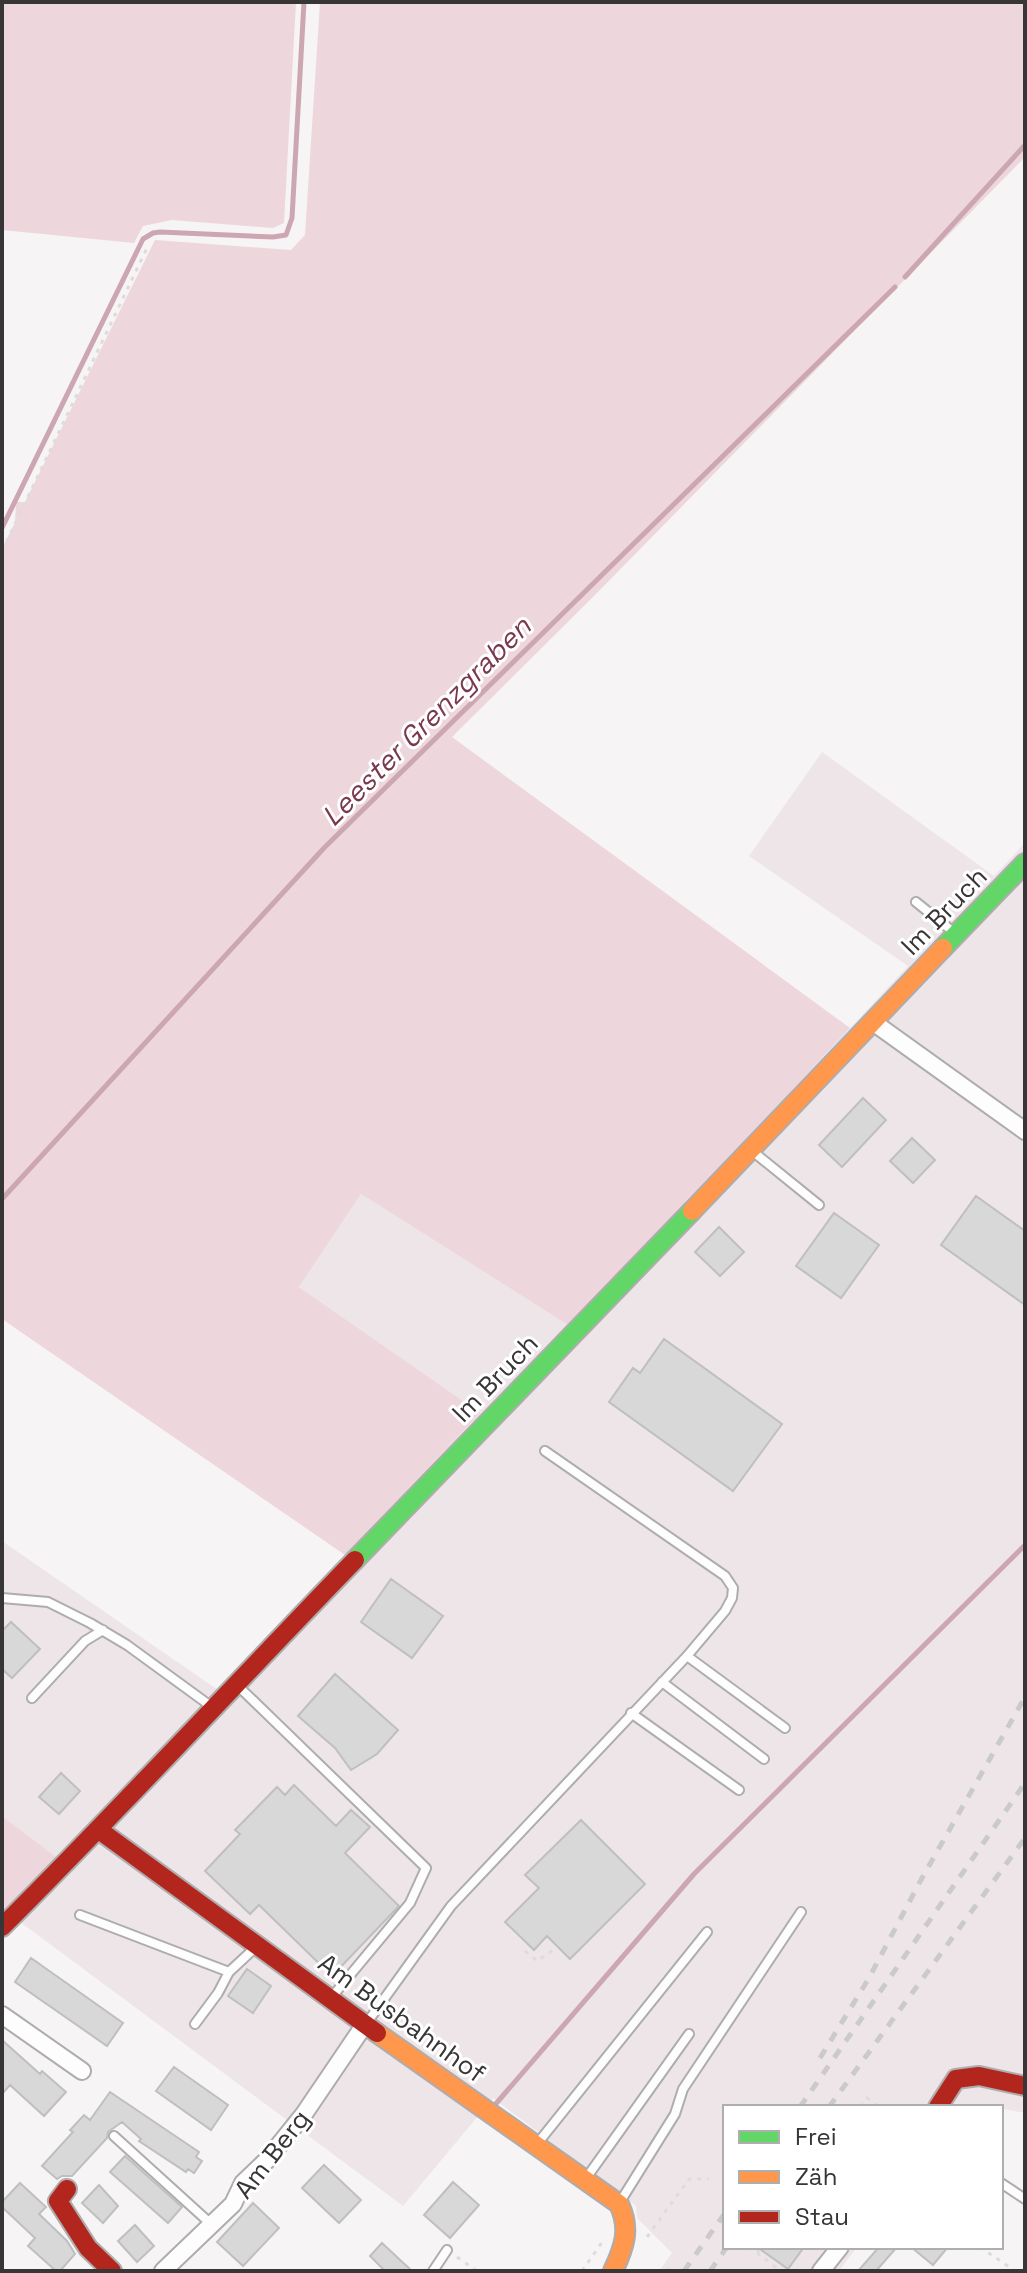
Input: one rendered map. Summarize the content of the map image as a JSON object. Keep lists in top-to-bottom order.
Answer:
{
  "streets": {
    "street": ["Im Bruch", "Am Busbahnhof", "Am Berg"]
  },
  "crossings": [
    ["Im Bruch", "Am Busbahnhof"],
    ["Am Busbahnhof", "Am Berg"]
  ],
  "water": ["Leester Grenzgraben"],
  "legend": ["Frei", "Zäh", "Stau"]
}
